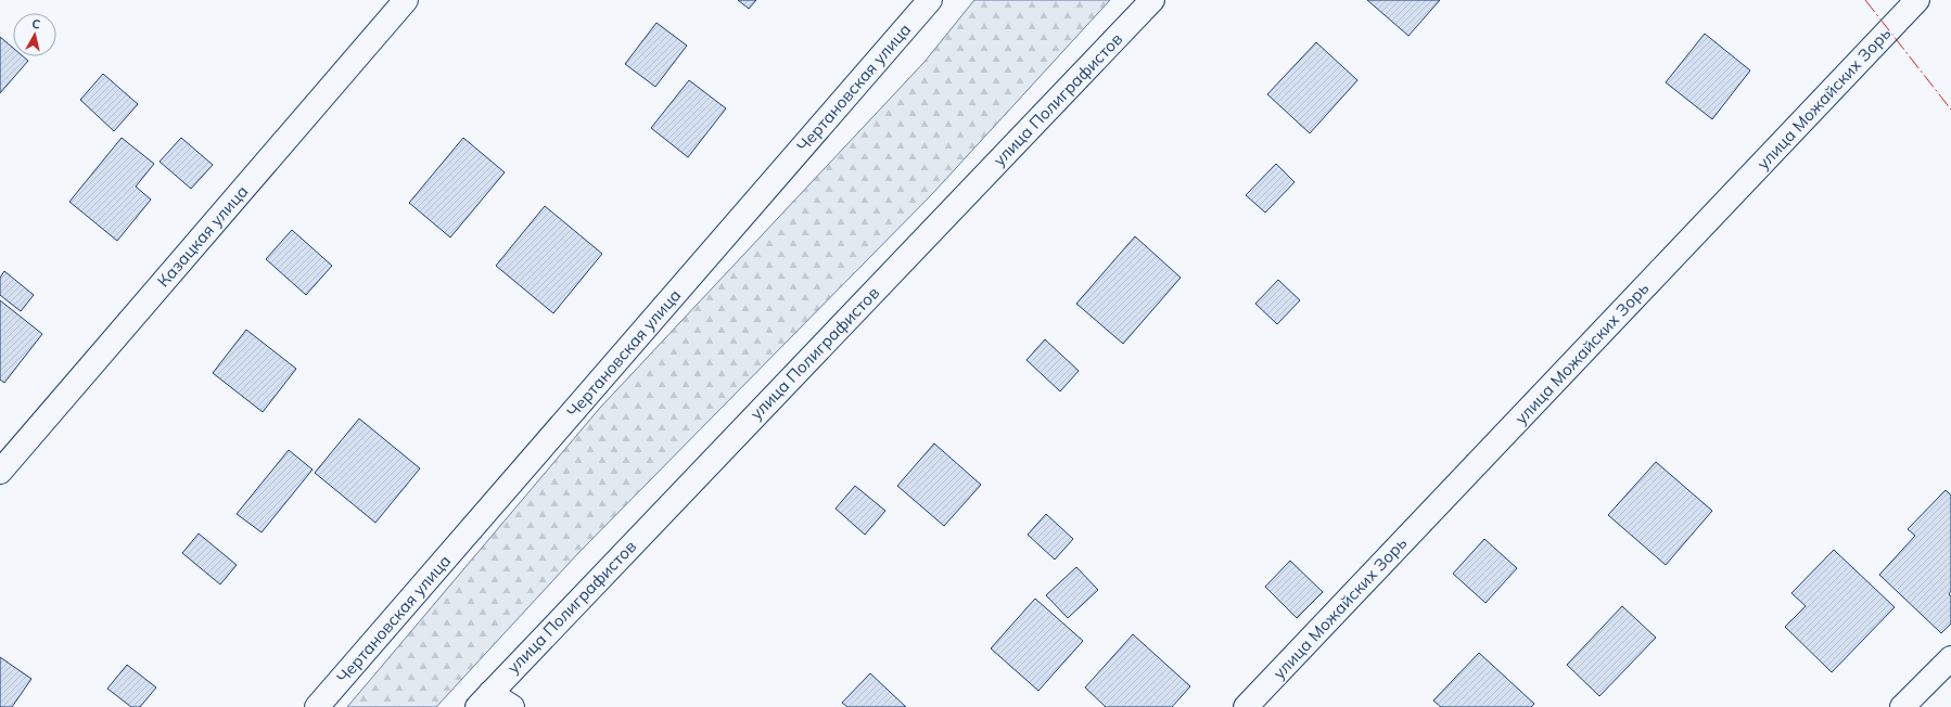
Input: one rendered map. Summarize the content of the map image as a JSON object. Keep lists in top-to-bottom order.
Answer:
{
  "streets": {
    "street": [
      "Чертановская улица",
      "улица Можайских Зорь",
      "улица Полиграфистов",
      "Казацкая улица"
    ]
  },
  "north": "top"
}
